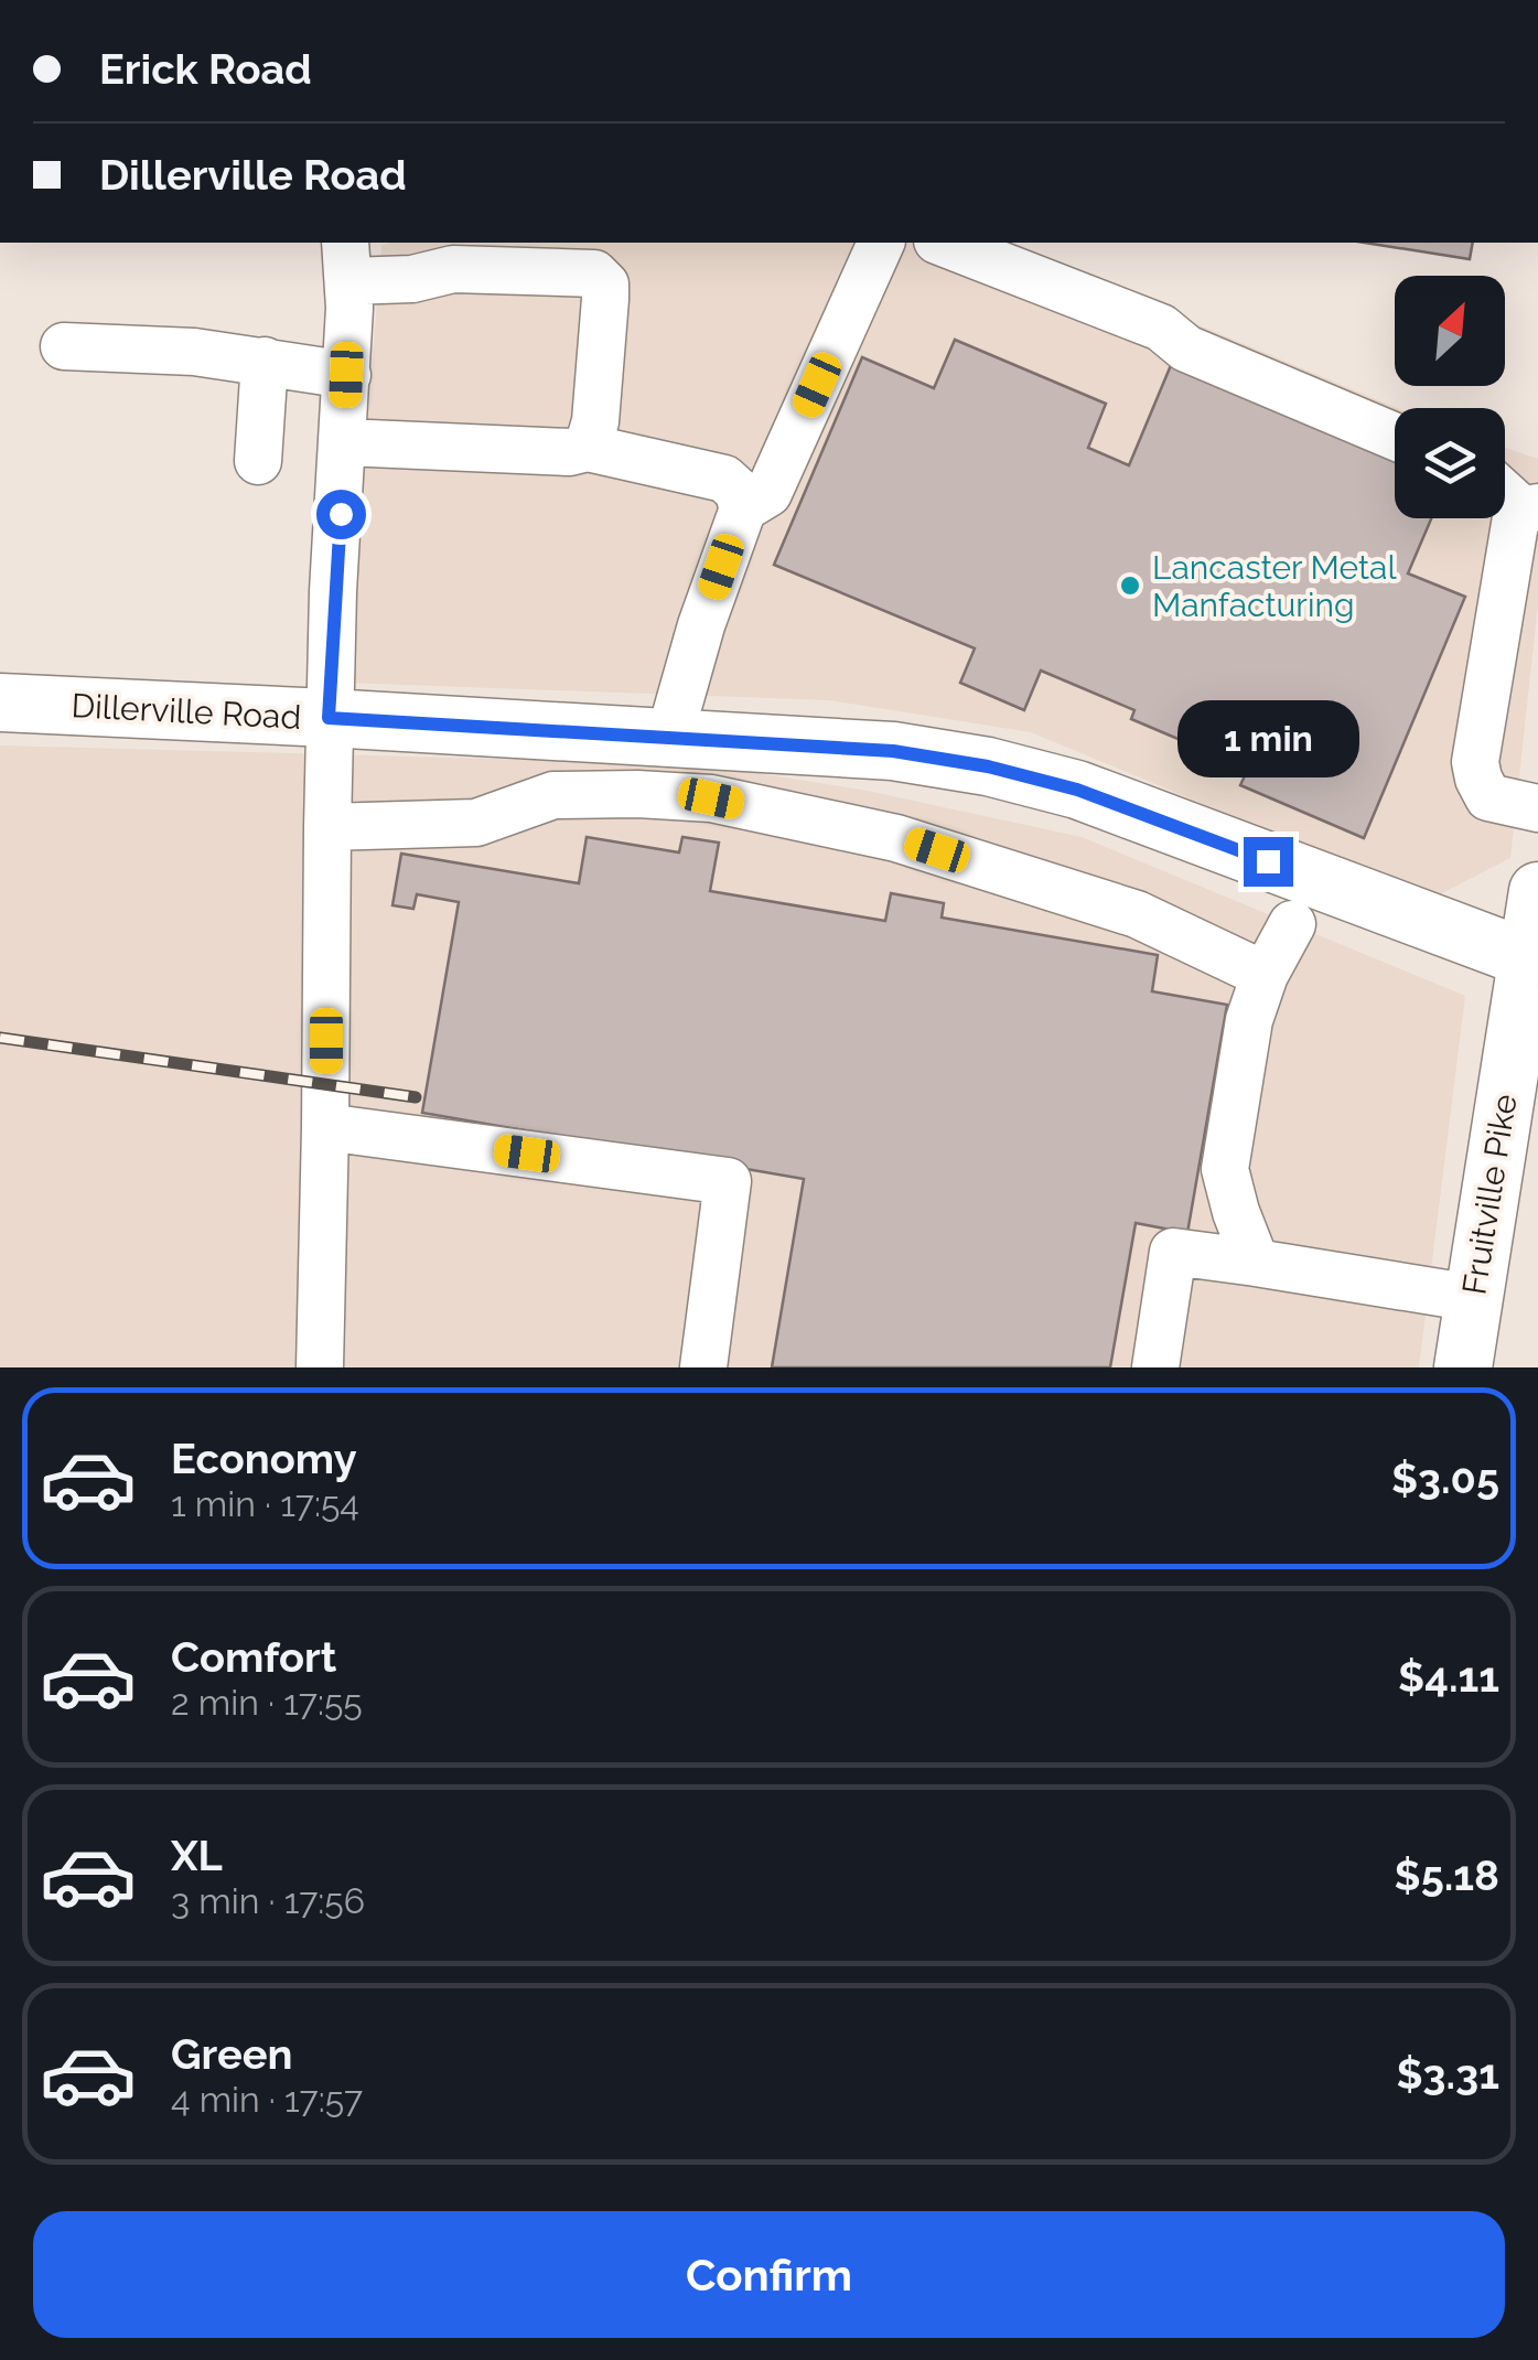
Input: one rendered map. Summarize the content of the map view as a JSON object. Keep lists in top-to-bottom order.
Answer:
{
  "streets": {
    "main road": ["Dillerville Road", "Fruitville Pike"]
  },
  "crossings": [
    ["Dillerville Road", "Fruitville Pike"]
  ],
  "places": ["Lancaster Metal Manfacturing"],
  "north": "top right",
  "page": {
    "banner": ["Erick Road", "Dillerville Road"],
    "bubble": "1 min",
    "list": [
      {
        "name": "Economy",
        "note": "1 min · 17:54",
        "value": "$3.05"
      },
      {
        "name": "Comfort",
        "note": "2 min · 17:55",
        "value": "$4.11"
      },
      {
        "name": "XL",
        "note": "3 min · 17:56",
        "value": "$5.18"
      },
      {
        "name": "Green",
        "note": "4 min · 17:57",
        "value": "$3.31"
      }
    ],
    "buttons": "Confirm"
  }
}
